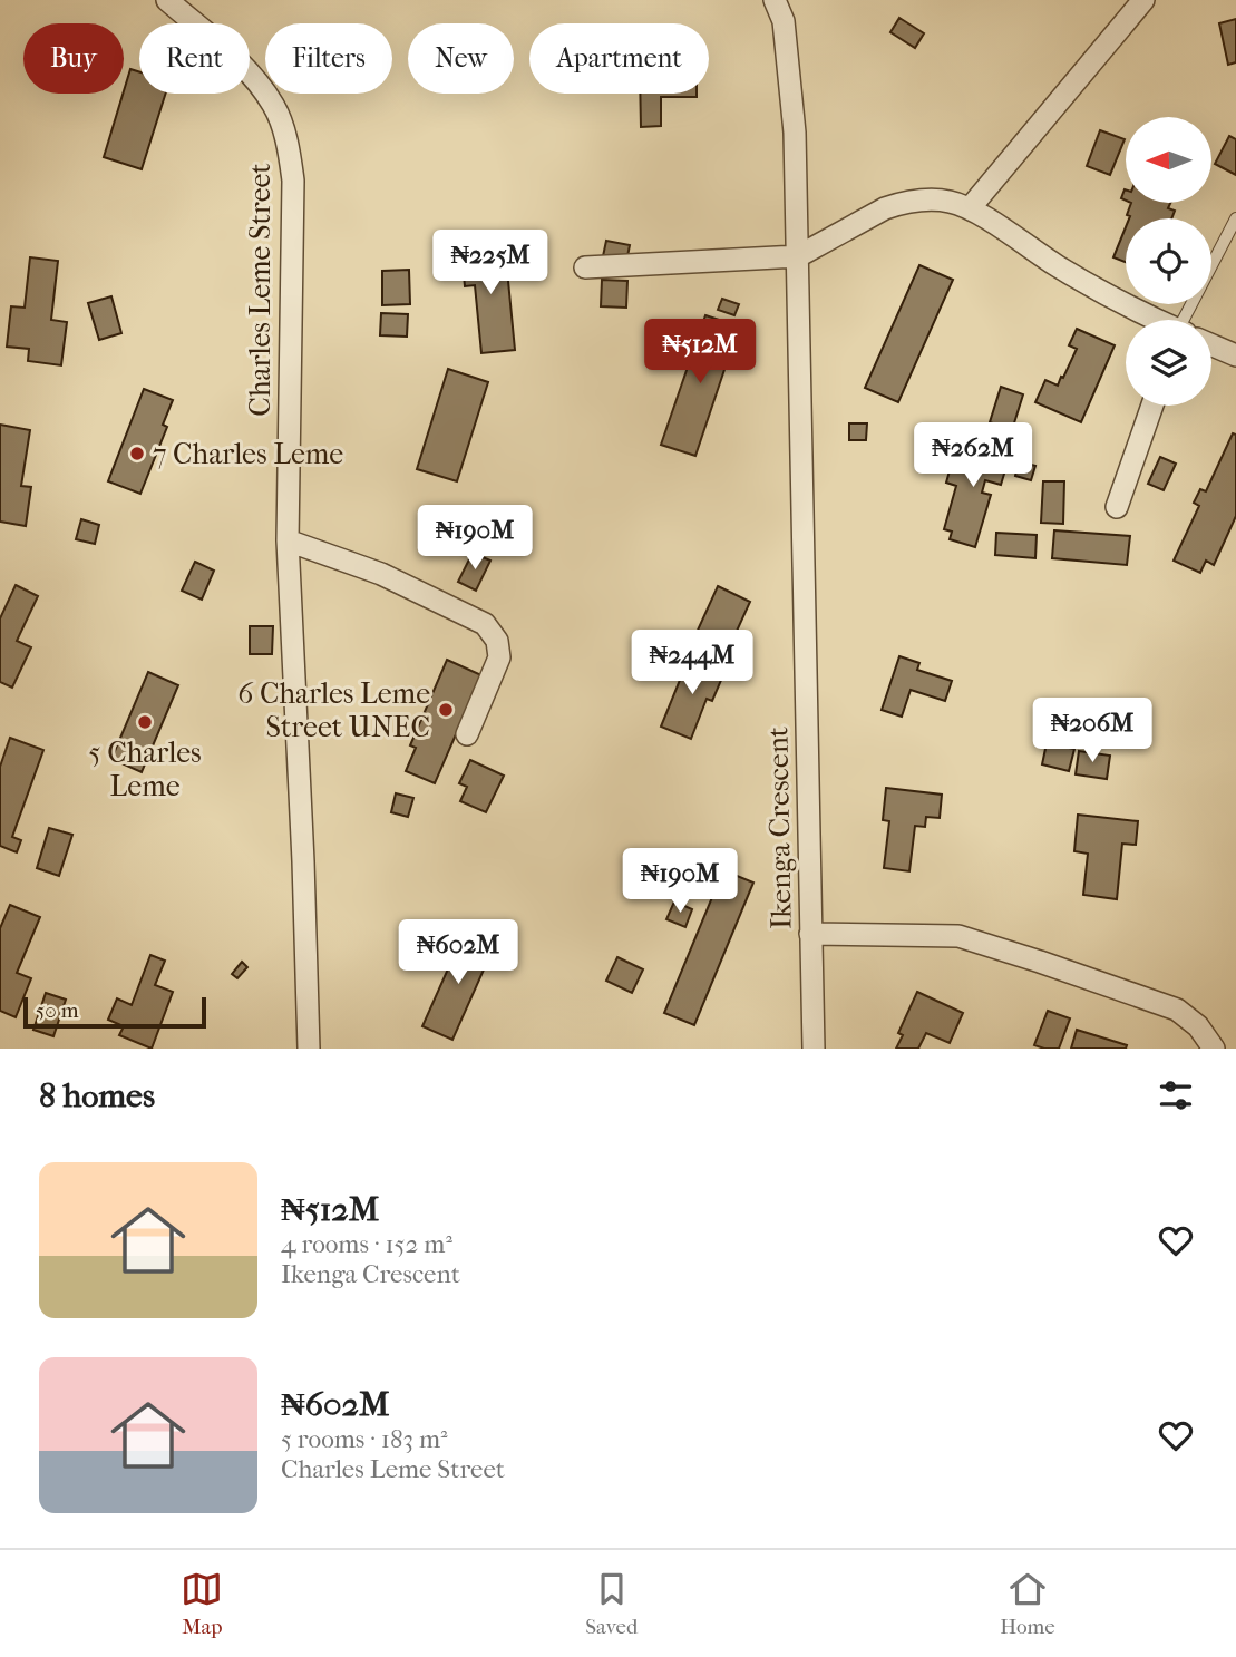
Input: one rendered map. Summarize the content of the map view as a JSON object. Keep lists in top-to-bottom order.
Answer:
{
  "streets": {
    "street": ["Charles Leme Street", "Ikenga Crescent"]
  },
  "places": ["7 Charles Leme", "6 Charles Leme Street UNEC", "5 Charles Leme"],
  "scale_bar": "50 m",
  "north": "left",
  "page": {
    "chip": [
      "Buy",
      "Rent",
      "Filters",
      "New",
      "Apartment"
    ],
    "price": [
      "₦225M",
      "₦512M",
      "₦262M",
      "₦190M",
      "₦244M",
      "₦206M",
      "₦190M",
      "₦602M"
    ],
    "scale": "50 m",
    "heading": "8 homes",
    "list": [
      {
        "name": "₦512M",
        "note": "4 rooms · 152 m² · Ikenga Crescent"
      },
      {
        "name": "₦602M",
        "note": "5 rooms · 183 m² · Charles Leme Street"
      }
    ],
    "tabs": ["Map", "Saved", "Home"]
  }
}
